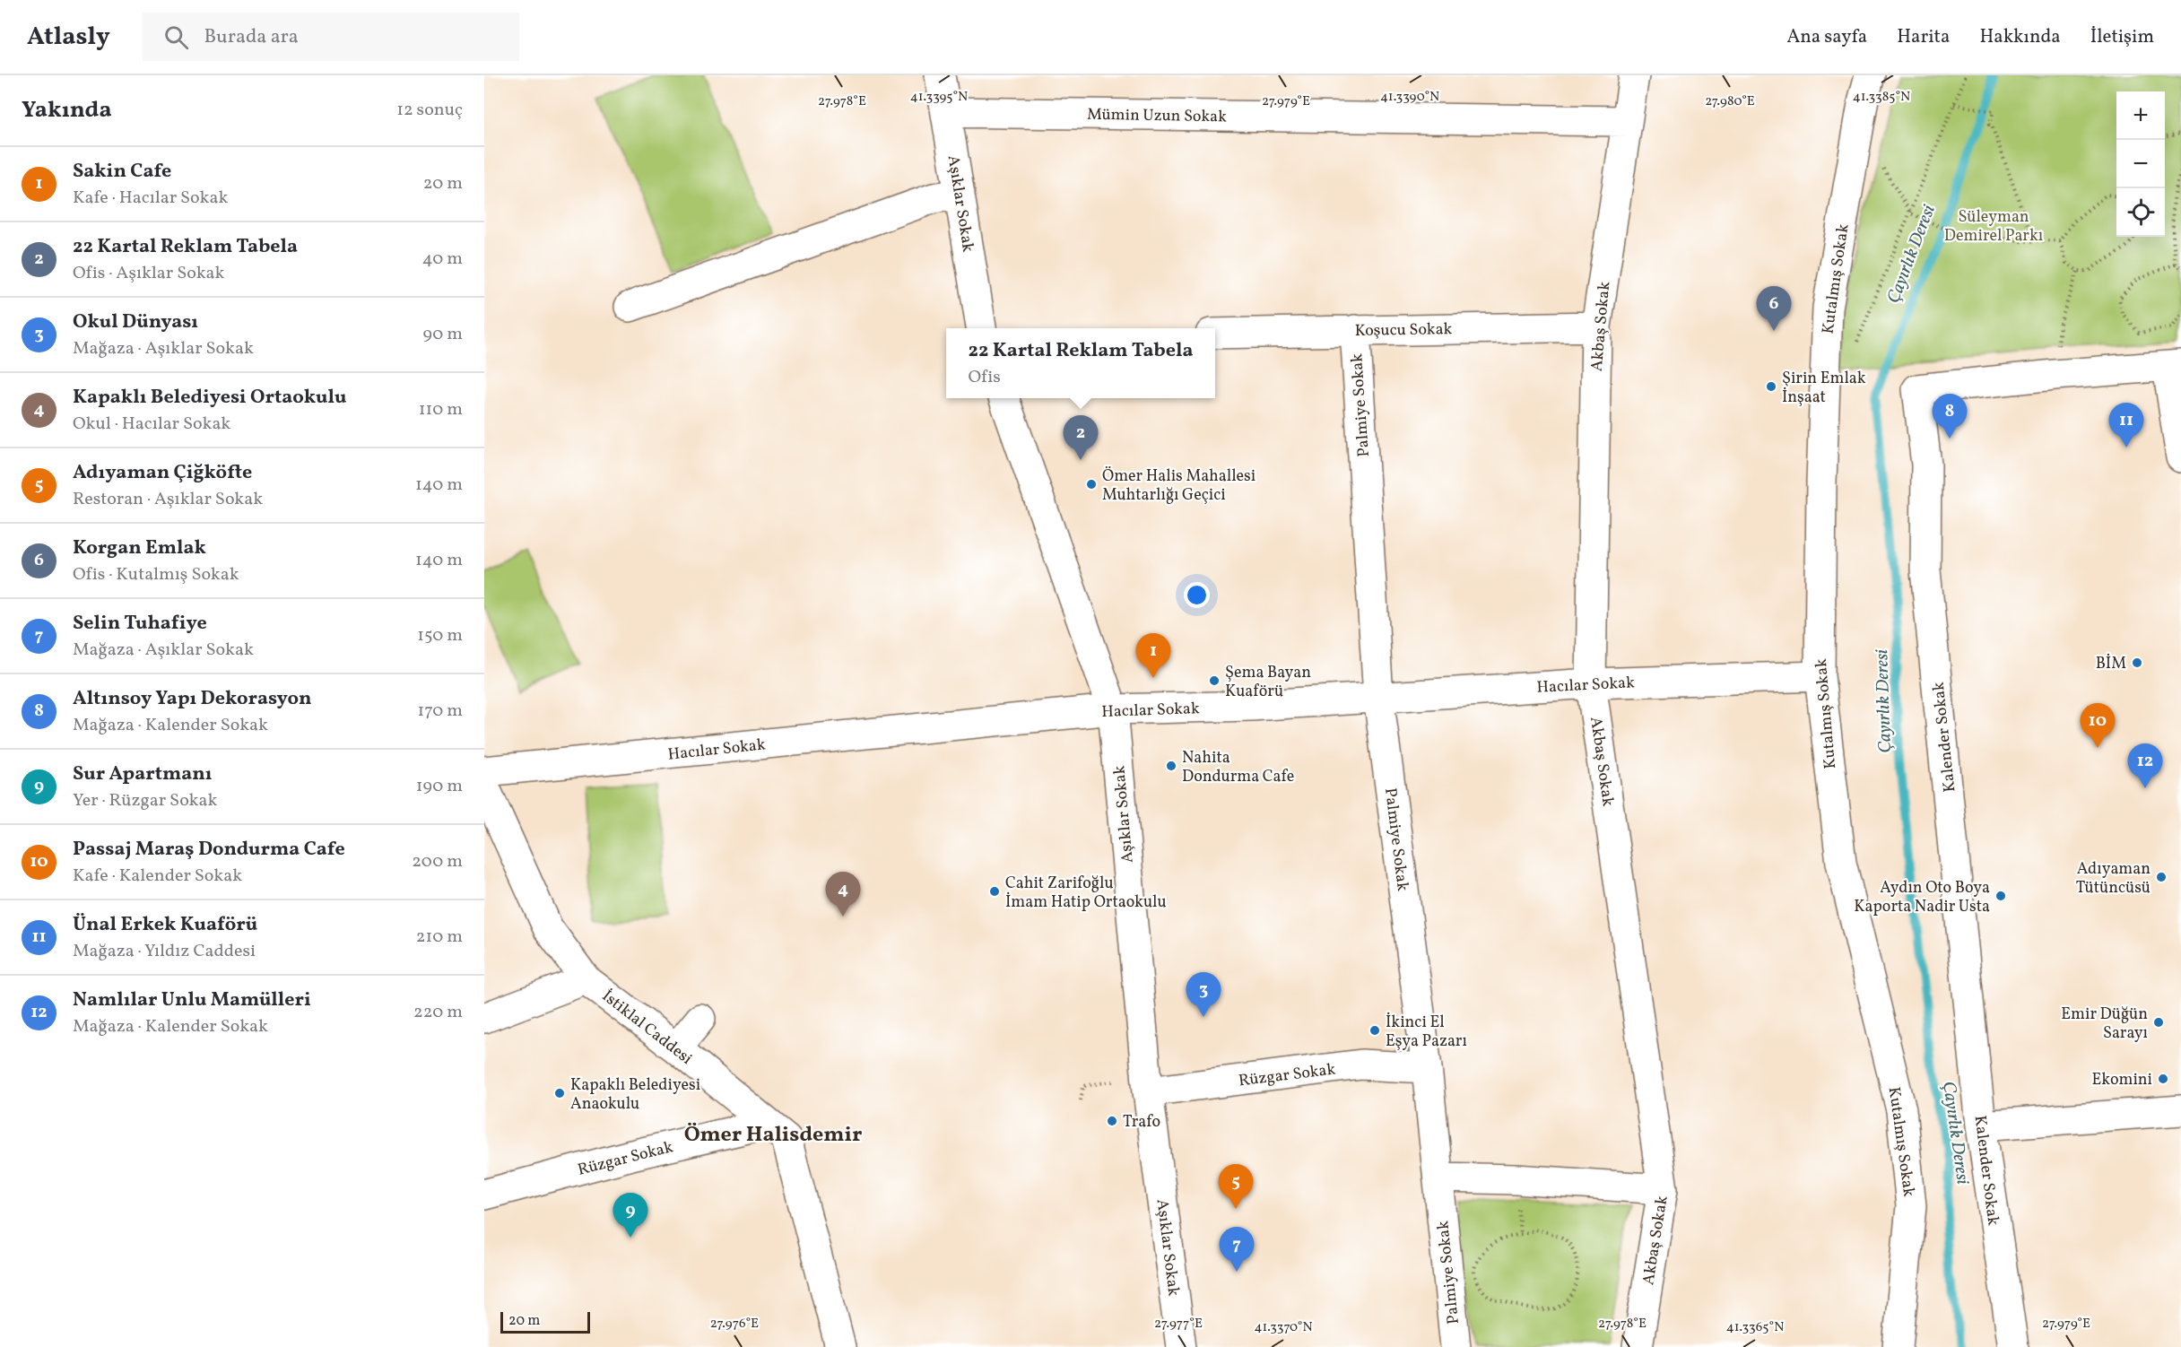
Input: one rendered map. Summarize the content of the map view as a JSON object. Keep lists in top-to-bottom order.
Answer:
{
  "streets": {
    "street": [
      "Mümin Uzun Sokak",
      "Aşıklar Sokak",
      "Kutalmış Sokak",
      "Akbaş Sokak",
      "Koşucu Sokak",
      "Palmiye Sokak",
      "Hacılar Sokak",
      "Kalender Sokak",
      "İstiklal Caddesi",
      "Rüzgar Sokak"
    ]
  },
  "crossings": [
    ["Mümin Uzun Sokak", "Aşıklar Sokak"],
    ["Mümin Uzun Sokak", "Akbaş Sokak"],
    ["Aşıklar Sokak", "Hacılar Sokak"],
    ["Aşıklar Sokak", "Rüzgar Sokak"],
    ["Kutalmış Sokak", "Hacılar Sokak"],
    ["Akbaş Sokak", "Koşucu Sokak"],
    ["Akbaş Sokak", "Hacılar Sokak"],
    ["Koşucu Sokak", "Palmiye Sokak"],
    ["Palmiye Sokak", "Hacılar Sokak"],
    ["Palmiye Sokak", "Rüzgar Sokak"],
    ["İstiklal Caddesi", "Rüzgar Sokak"]
  ],
  "districts": ["Ömer Halisdemir"],
  "water": ["Çayırlık Deresi"],
  "parks": ["Süleyman Demirel Parkı"],
  "places": [
    "Şirin Emlak İnşaat",
    "Ömer Halis Mahallesi Muhtarlığı Geçici",
    "BİM",
    "Şema Bayan Kuaförü",
    "Nahita Dondurma Cafe",
    "Adıyaman Tütüncüsü",
    "Cahit Zarifoğlu İmam Hatip Ortaokulu",
    "Aydın Oto Boya Kaporta Nadir Usta",
    "Emir Düğün Sarayı",
    "İkinci El Eşya Pazarı",
    "Ekomini",
    "Kapaklı Belediyesi Anaokulu",
    "Trafo"
  ],
  "scale_bar": "20 m",
  "page": {
    "header": "Atlasly",
    "search": "Burada ara",
    "nav": [
      "Ana sayfa",
      "Harita",
      "Hakkında",
      "İletişim"
    ],
    "heading": ["Yakında", "12 sonuç"],
    "map_buttons": ["+", "−"],
    "list": [
      {
        "mark": "1",
        "name": "Sakin Cafe",
        "note": "Kafe · Hacılar Sokak",
        "value": "20 m"
      },
      {
        "mark": "2",
        "name": "22 Kartal Reklam Tabela",
        "note": "Ofis · Aşıklar Sokak",
        "value": "40 m"
      },
      {
        "mark": "3",
        "name": "Okul Dünyası",
        "note": "Mağaza · Aşıklar Sokak",
        "value": "90 m"
      },
      {
        "mark": "4",
        "name": "Kapaklı Belediyesi Ortaokulu",
        "note": "Okul · Hacılar Sokak",
        "value": "110 m"
      },
      {
        "mark": "5",
        "name": "Adıyaman Çiğköfte",
        "note": "Restoran · Aşıklar Sokak",
        "value": "140 m"
      },
      {
        "mark": "6",
        "name": "Korgan Emlak",
        "note": "Ofis · Kutalmış Sokak",
        "value": "140 m"
      },
      {
        "mark": "7",
        "name": "Selin Tuhafiye",
        "note": "Mağaza · Aşıklar Sokak",
        "value": "150 m"
      },
      {
        "mark": "8",
        "name": "Altınsoy Yapı Dekorasyon",
        "note": "Mağaza · Kalender Sokak",
        "value": "170 m"
      },
      {
        "mark": "9",
        "name": "Sur Apartmanı",
        "note": "Yer · Rüzgar Sokak",
        "value": "190 m"
      },
      {
        "mark": "10",
        "name": "Passaj Maraş Dondurma Cafe",
        "note": "Kafe · Kalender Sokak",
        "value": "200 m"
      },
      {
        "mark": "11",
        "name": "Ünal Erkek Kuaförü",
        "note": "Mağaza · Yıldız Caddesi",
        "value": "210 m"
      },
      {
        "mark": "12",
        "name": "Namlılar Unlu Mamülleri",
        "note": "Mağaza · Kalender Sokak",
        "value": "220 m"
      }
    ],
    "pins": [
      "6",
      "8",
      "11",
      "2",
      "1",
      "10",
      "12",
      "4",
      "3",
      "5",
      "9",
      "7"
    ],
    "popup": ["22 Kartal Reklam Tabela", "Ofis"],
    "scale": "20 m"
  },
  "coordinates": [
    "41.3390°N",
    "41.3395°N",
    "41.3385°N",
    "27.978°E",
    "27.979°E",
    "27.980°E",
    "27.976°E",
    "27.977°E",
    "41.3370°N",
    "41.3365°N"
  ]
}
